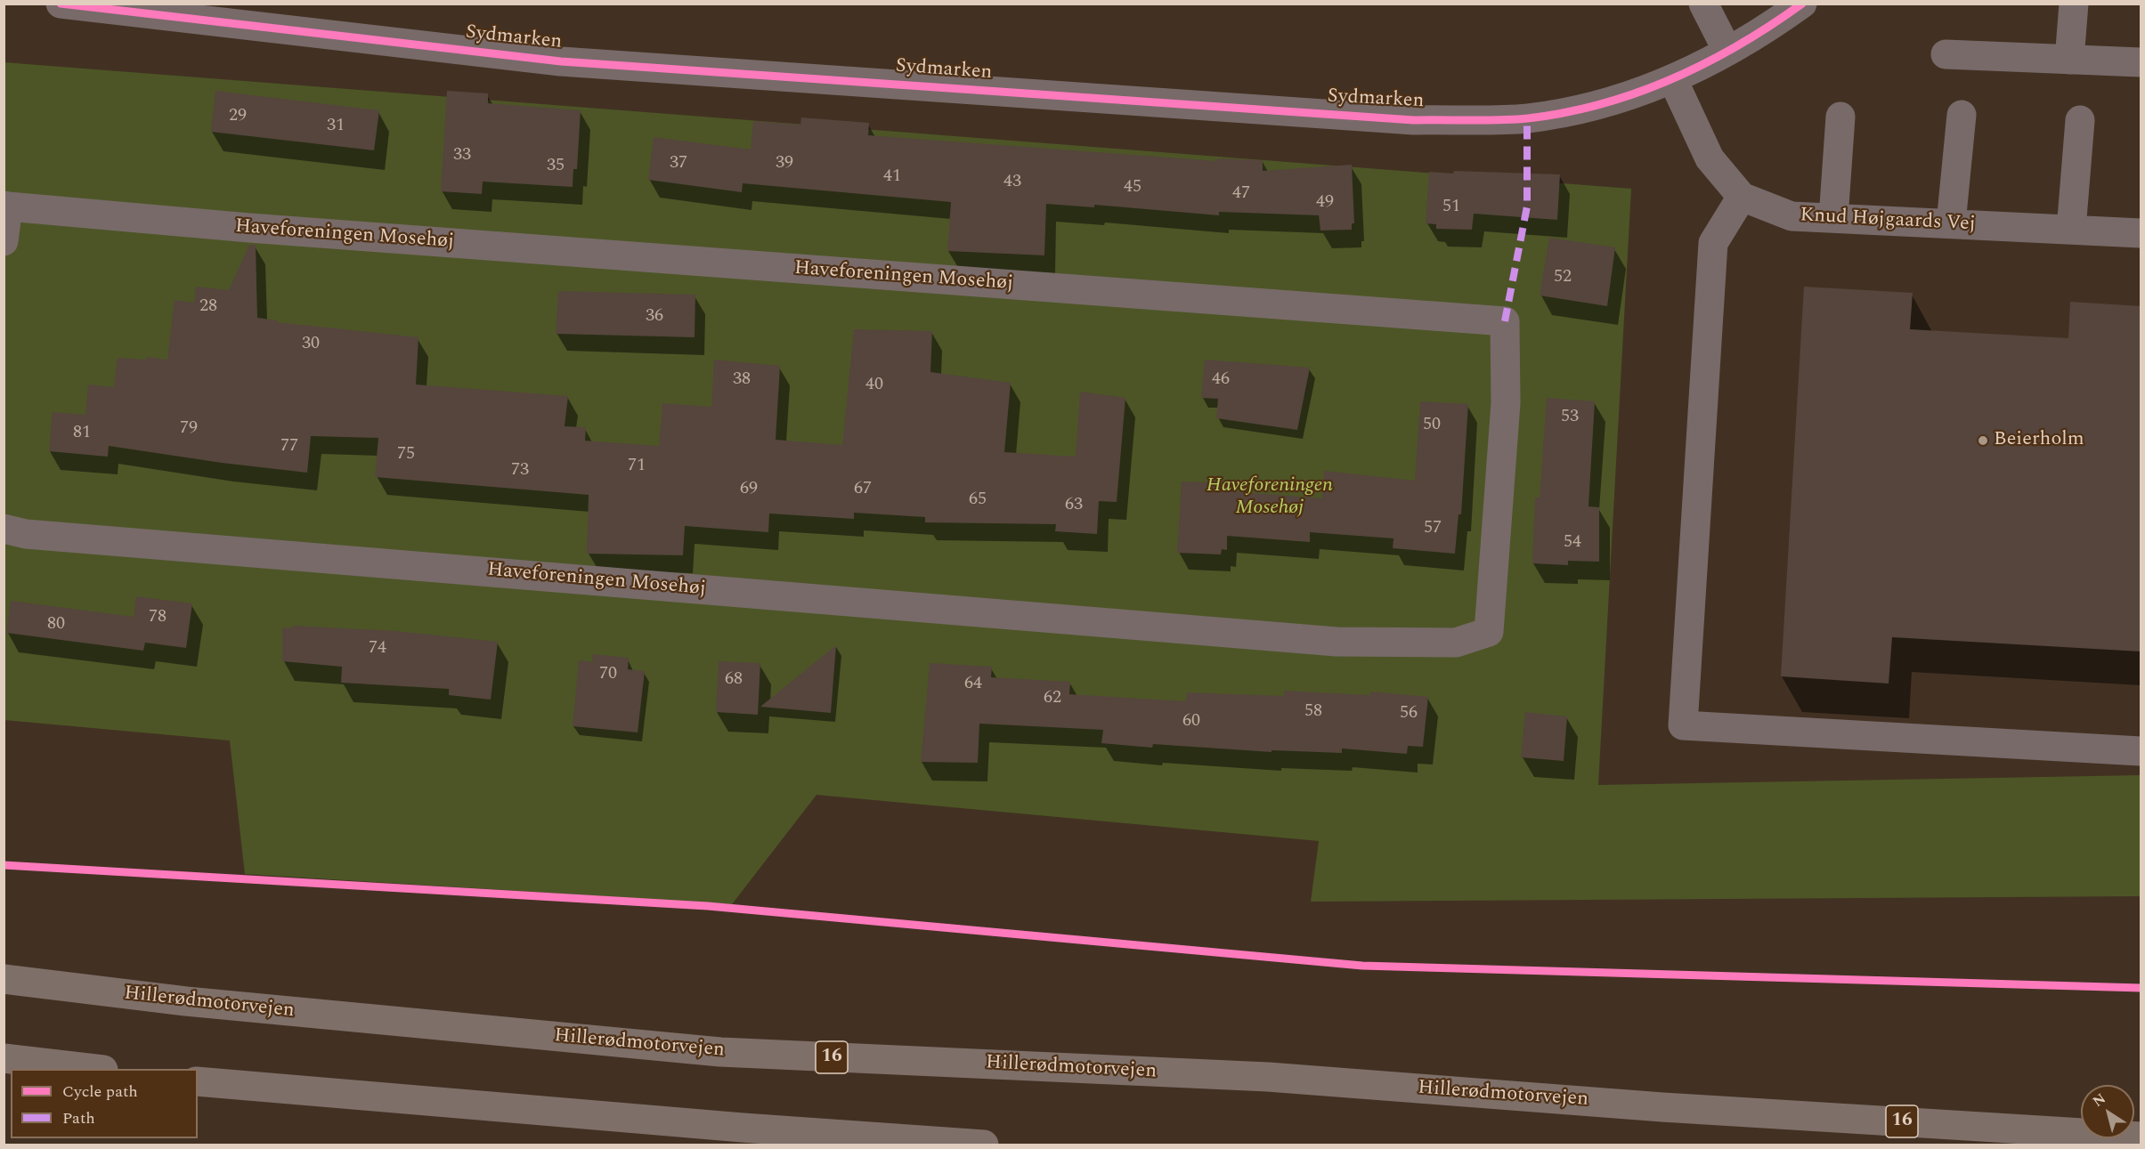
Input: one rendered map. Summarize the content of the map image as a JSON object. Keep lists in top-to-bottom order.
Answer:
{
  "streets": {
    "highway": ["Hillerødmotorvejen", "16"],
    "street": ["Sydmarken", "Knud Højgaards Vej", "Haveforeningen Mosehøj"]
  },
  "crossings": [
    ["Sydmarken", "Knud Højgaards Vej"]
  ],
  "parks": ["Haveforeningen Mosehøj"],
  "places": ["Beierholm"],
  "house_numbers": [
    "29",
    "31",
    "33",
    "37",
    "39",
    "35",
    "41",
    "43",
    "45",
    "47",
    "49",
    "51",
    "52",
    "28",
    "36",
    "30",
    "38",
    "46",
    "40",
    "53",
    "50",
    "79",
    "81",
    "77",
    "75",
    "71",
    "73",
    "69",
    "67",
    "65",
    "63",
    "57",
    "54",
    "78",
    "80",
    "74",
    "70",
    "68",
    "64",
    "62",
    "58",
    "56",
    "60"
  ],
  "legend": ["Cycle path", "Path"],
  "north": "top left"
}
